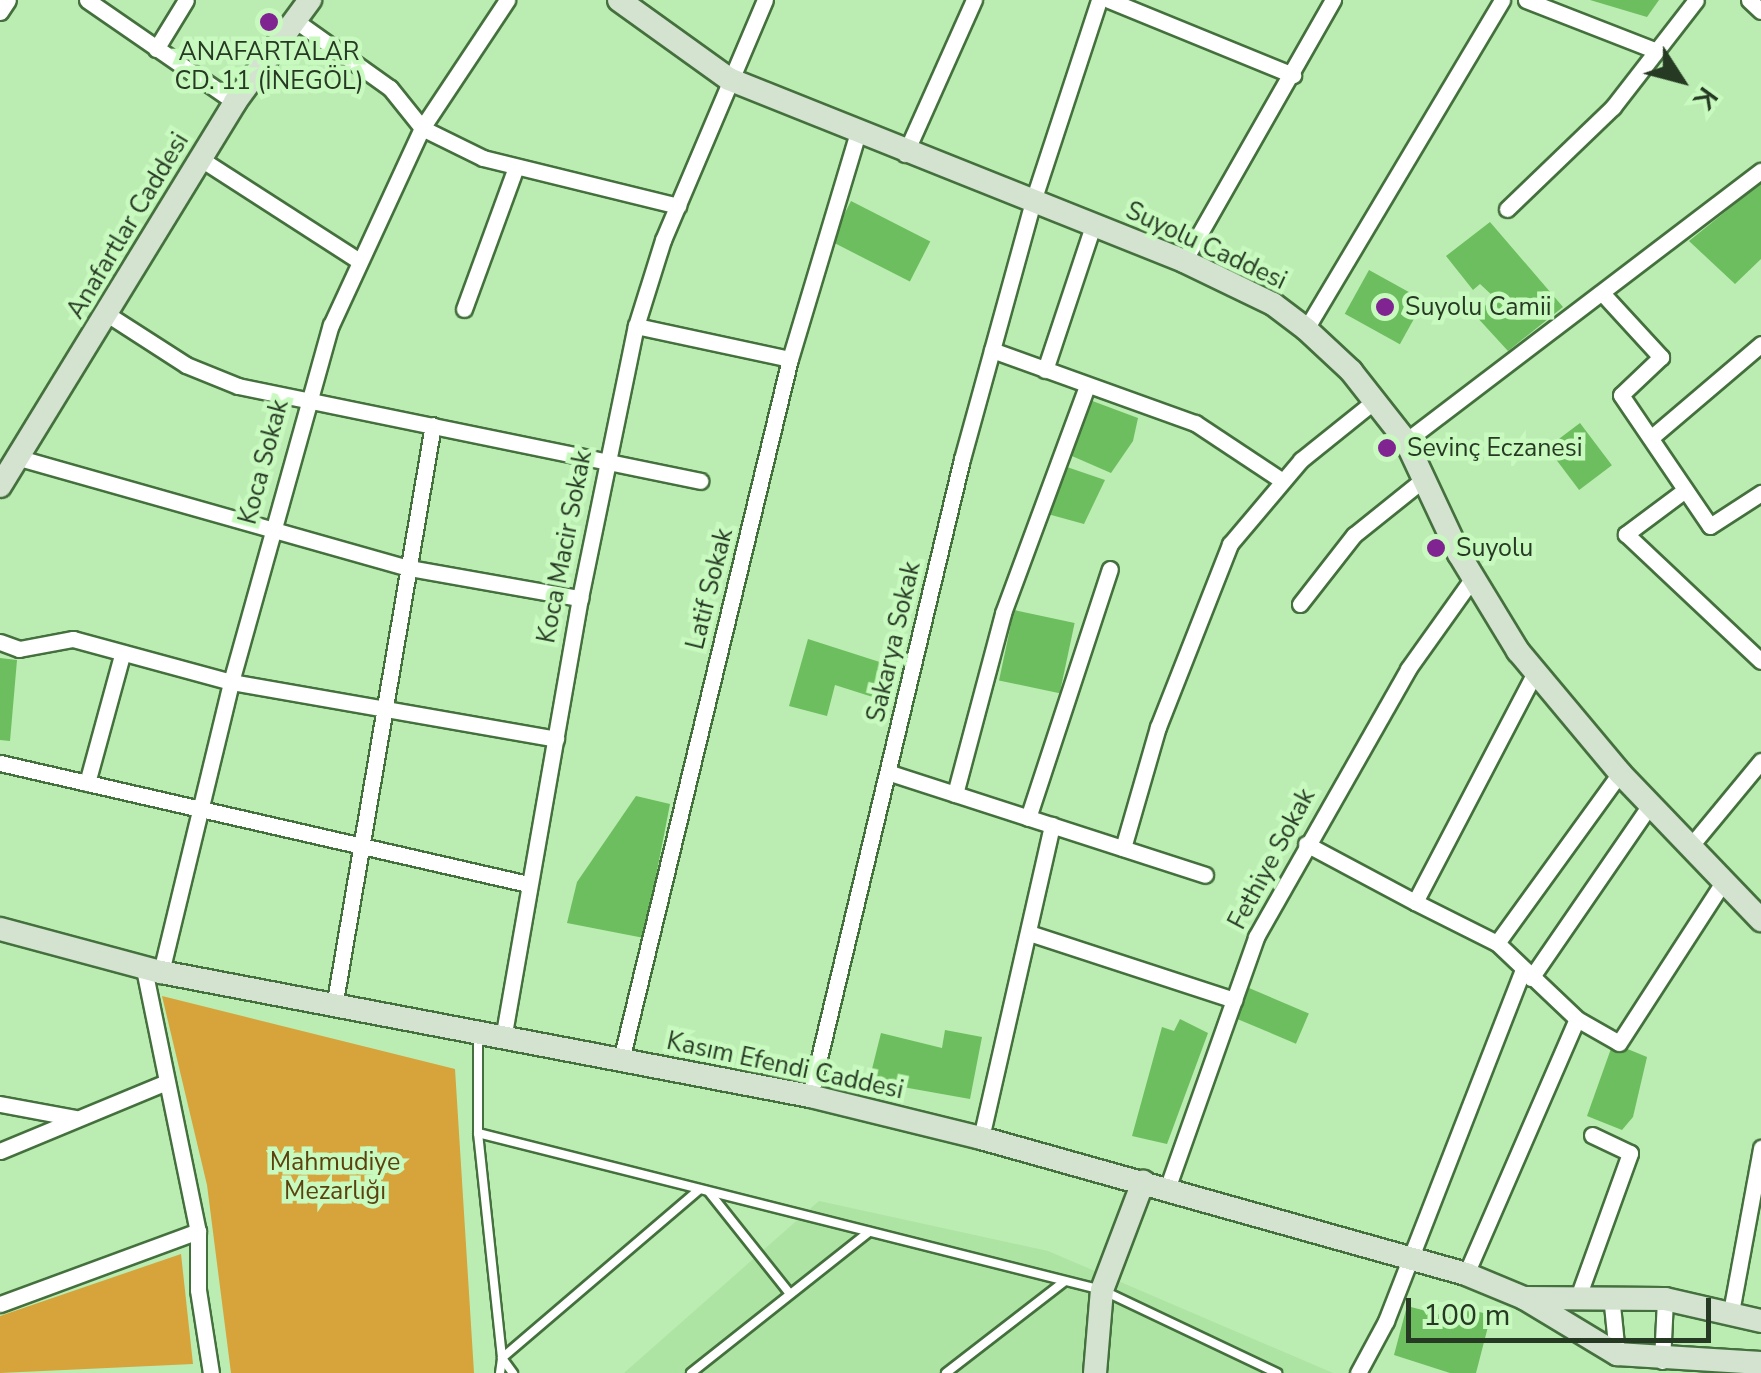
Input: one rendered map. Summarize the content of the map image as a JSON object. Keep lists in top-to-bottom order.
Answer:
{
  "streets": {
    "street": [
      "Anafartlar Caddesi",
      "Suyolu Caddesi",
      "Koca Sokak",
      "Koca Macir Sokak",
      "Latif Sokak",
      "Sakarya Sokak",
      "Fethiye Sokak",
      "Kasım Efendi Caddesi"
    ]
  },
  "crossings": [
    ["Suyolu Caddesi", "Koca Macir Sokak"],
    ["Suyolu Caddesi", "Latif Sokak"],
    ["Suyolu Caddesi", "Sakarya Sokak"],
    ["Suyolu Caddesi", "Fethiye Sokak"],
    ["Koca Sokak", "Kasım Efendi Caddesi"],
    ["Koca Macir Sokak", "Kasım Efendi Caddesi"],
    ["Latif Sokak", "Kasım Efendi Caddesi"],
    ["Sakarya Sokak", "Kasım Efendi Caddesi"],
    ["Fethiye Sokak", "Kasım Efendi Caddesi"]
  ],
  "parks": ["Mahmudiye Mezarlığı"],
  "places": [
    "ANAFARTALAR CD. 11 (İNEGÖL)",
    "Suyolu Camii",
    "Sevinç Eczanesi",
    "Suyolu"
  ],
  "scale_bar": "100 m",
  "north": "bottom right"
}
